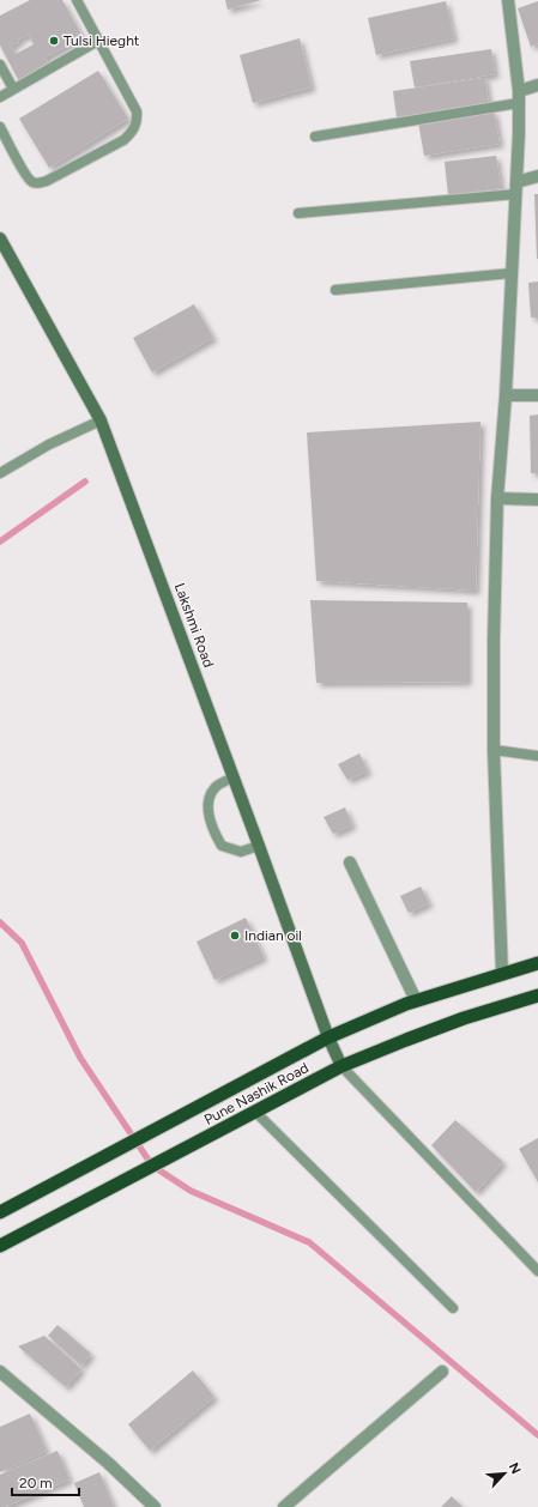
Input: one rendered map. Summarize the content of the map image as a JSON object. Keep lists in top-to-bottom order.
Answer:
{
  "streets": {
    "highway": ["Pune Nashik Road"],
    "main road": ["Lakshmi Road"]
  },
  "crossings": [
    ["Lakshmi Road", "Pune Nashik Road"]
  ],
  "places": ["Tulsi Hieght", "Indian oil"],
  "scale_bar": "20 m",
  "north": "top right"
}
